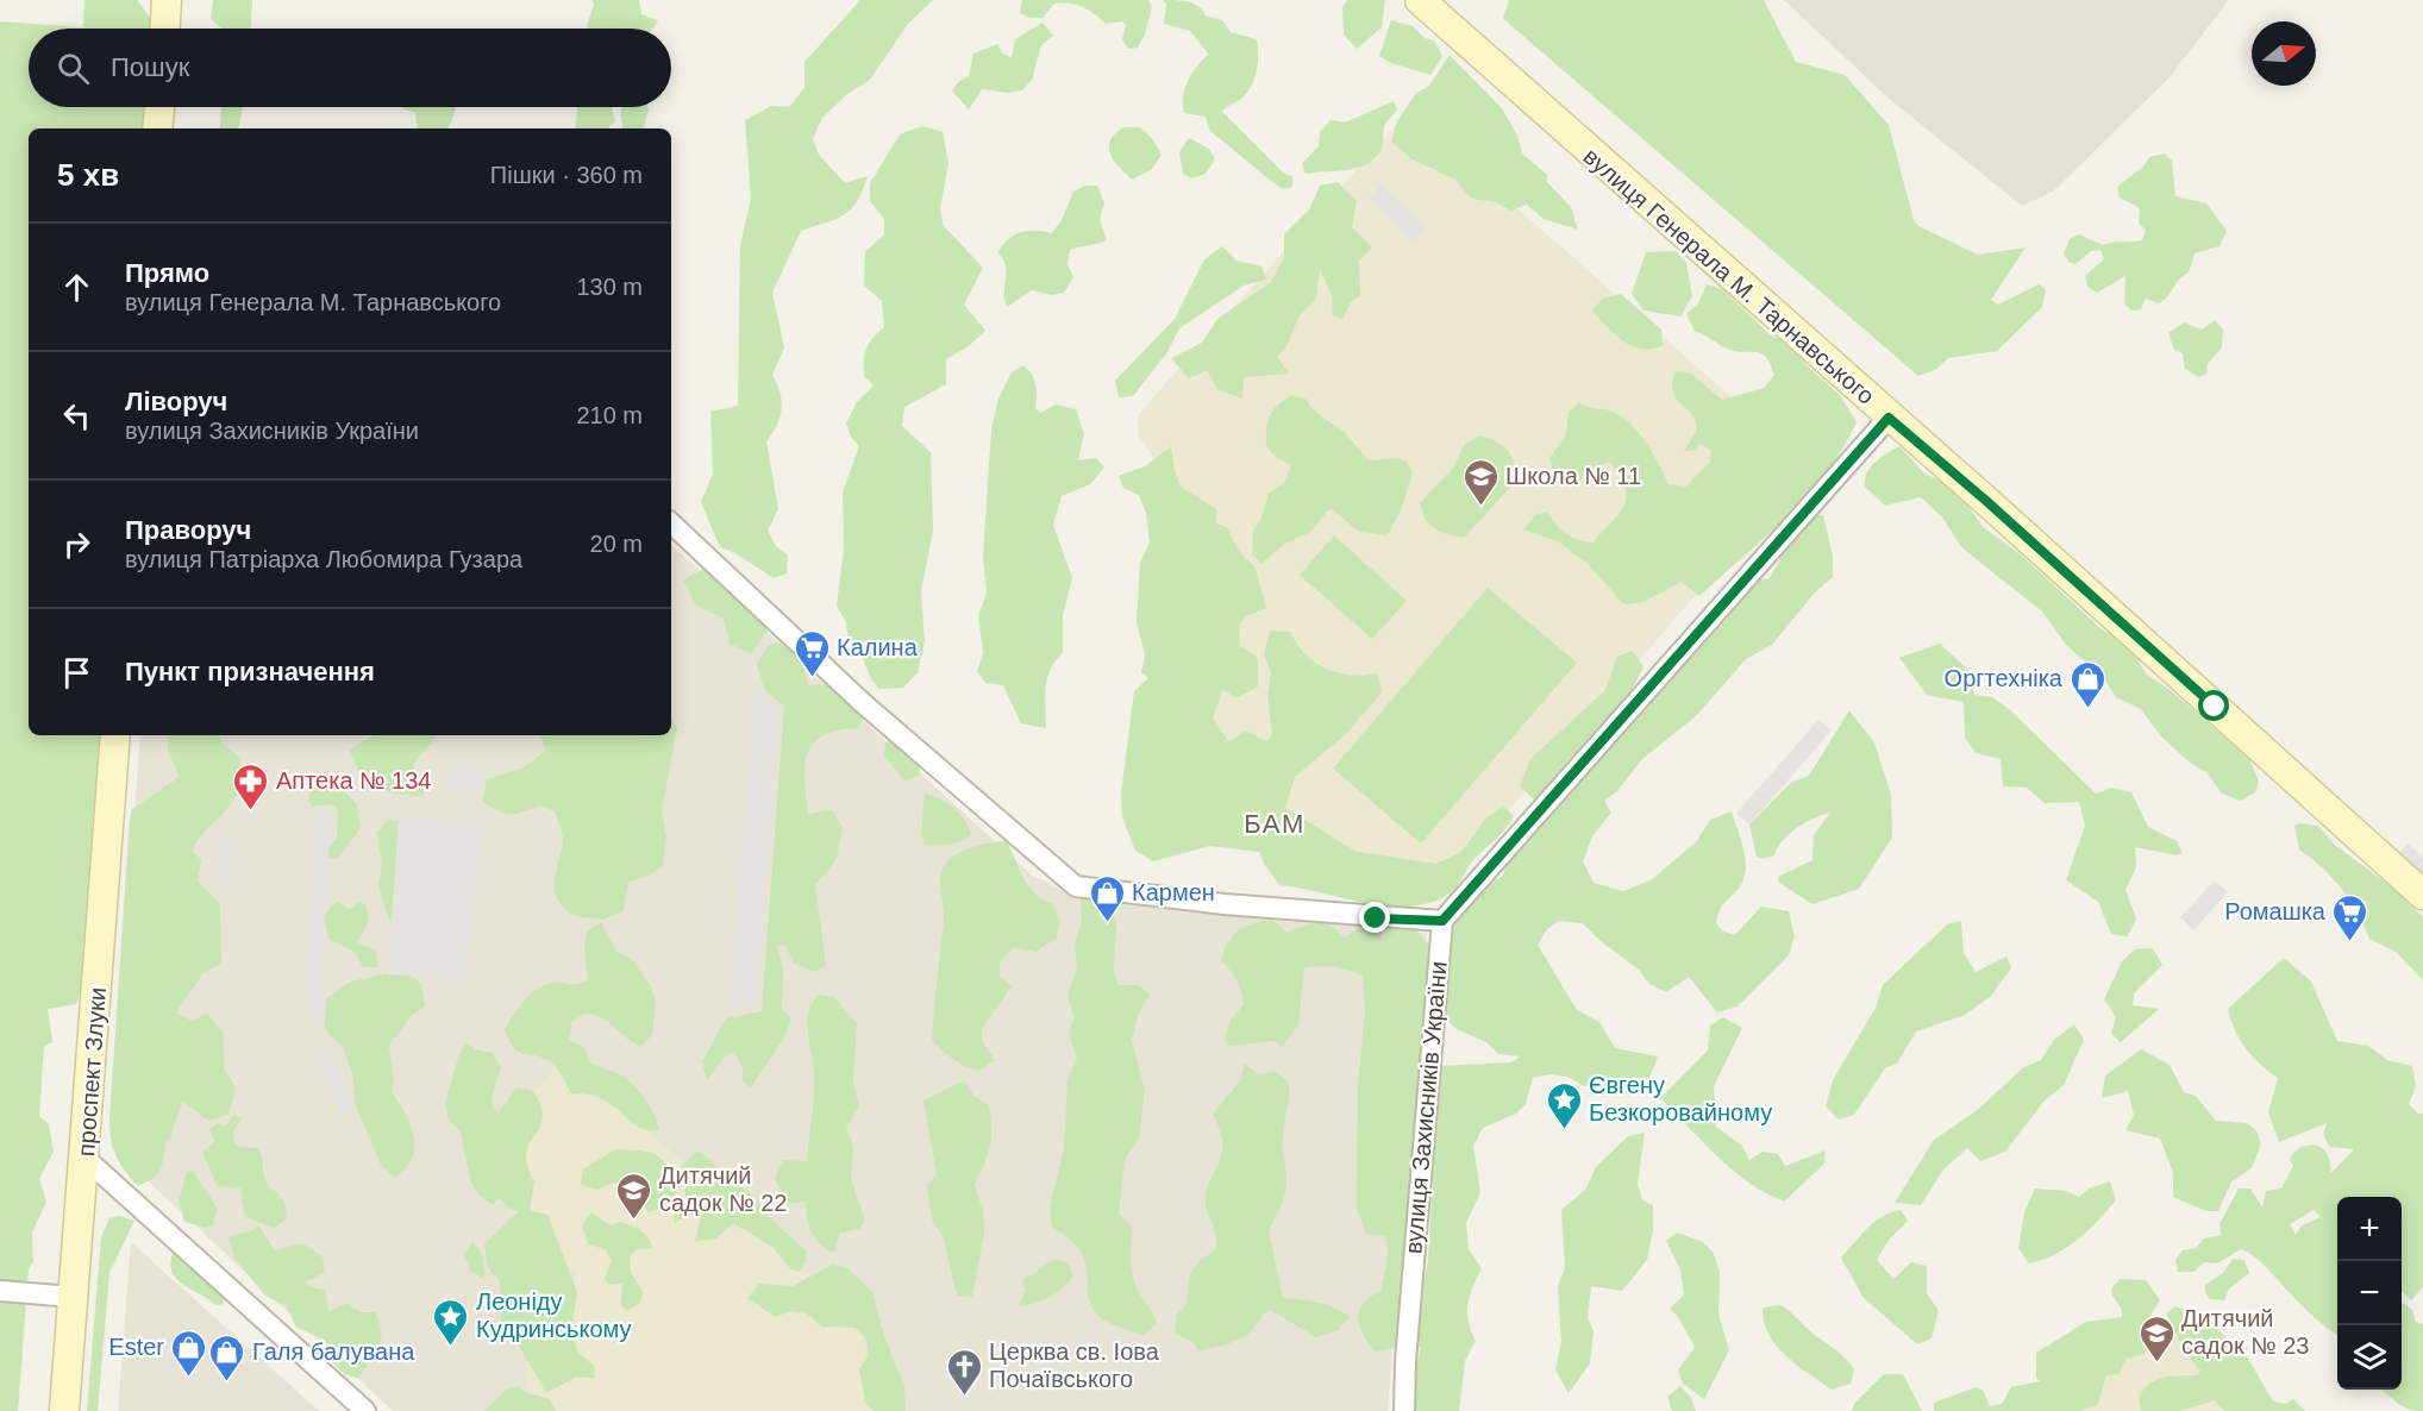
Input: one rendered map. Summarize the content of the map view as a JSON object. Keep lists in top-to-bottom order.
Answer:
{
  "streets": {
    "main road": ["вулиця Генерала М. Тарнавського", "проспект Злуки"],
    "street": ["вулиця Захисників України"]
  },
  "districts": ["БАМ"],
  "places": {
    "school or university": ["Школа № 11", "Дитячий садок № 22", "Дитячий садок № 23"],
    "supermarket": ["Калина", "Ромашка"],
    "shop": [
      "Оргтехніка",
      "Кармен",
      "Ester",
      "Галя балувана"
    ],
    "pharmacy": ["Аптека № 134"],
    "place": ["Євгену Безкоровайному", "Леоніду Кудринському"],
    "church": ["Церква св. Іова Почаївського"]
  },
  "north": "right",
  "page": {
    "search": "Пошук",
    "heading": ["5 хв", "Пішки · 360 m"],
    "list": [
      ["Прямо", "вулиця Генерала М. Тарнавського", "130 m"],
      ["Ліворуч", "вулиця Захисників України", "210 m"],
      ["Праворуч", "вулиця Патріарха Любомира Гузара", "20 m"],
      "Пункт призначення"
    ],
    "map_buttons": ["+", "−"]
  }
}
